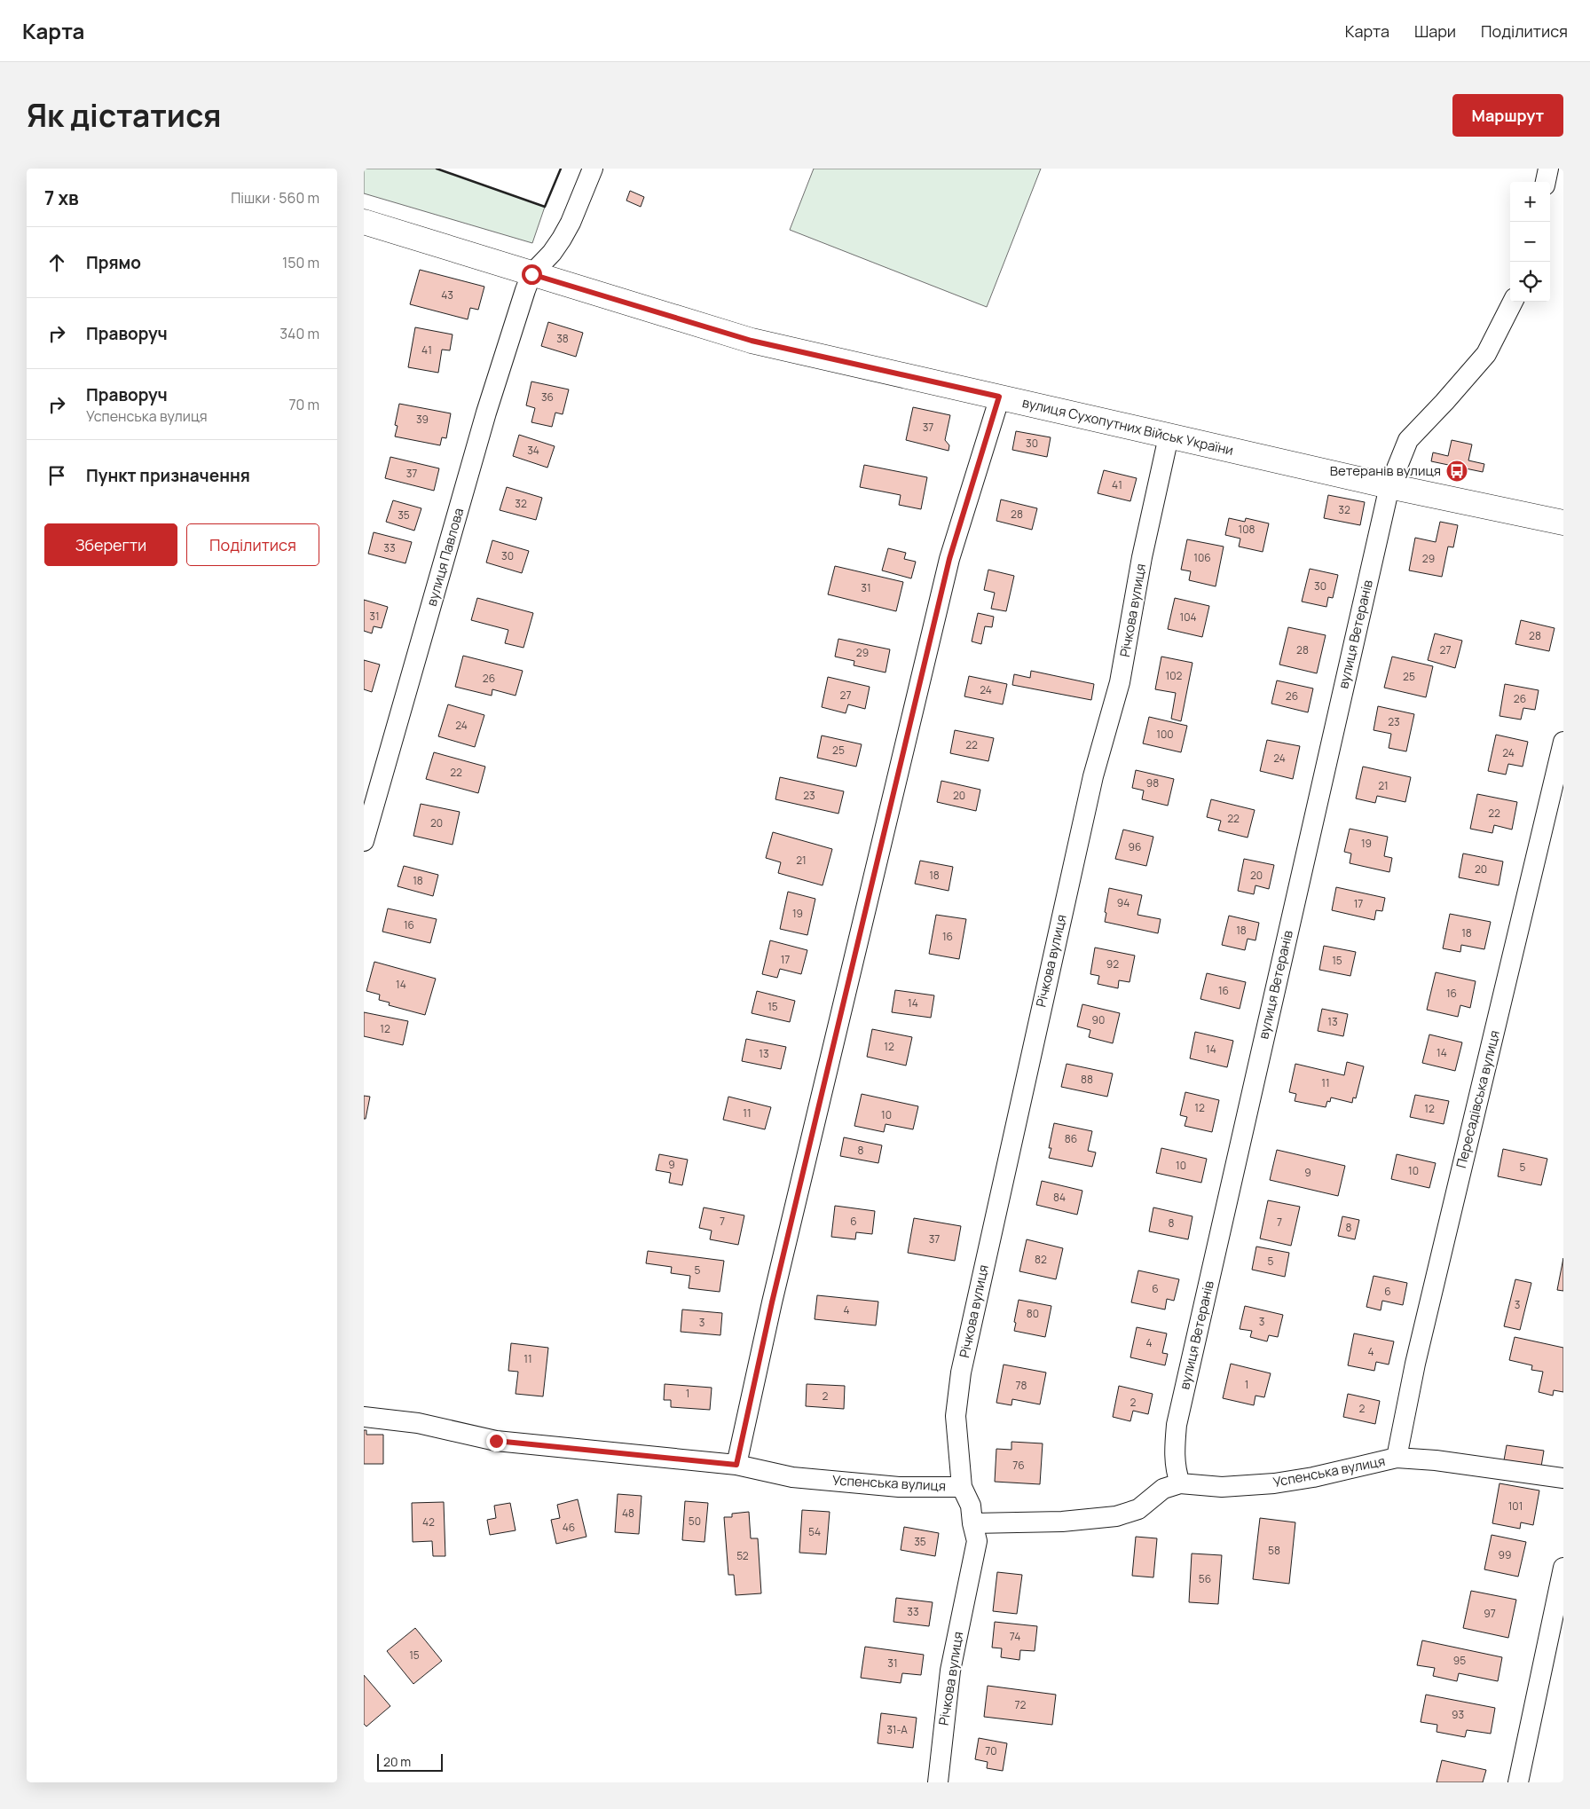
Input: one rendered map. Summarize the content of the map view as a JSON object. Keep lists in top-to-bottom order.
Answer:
{
  "streets": {
    "street": [
      "вулиця Сухопутних Військ України",
      "вулиця Павлова",
      "Річкова вулиця",
      "вулиця Ветеранів",
      "Пересадівська вулиця",
      "Успенська вулиця"
    ]
  },
  "crossings": [
    ["вулиця Сухопутних Військ України", "вулиця Павлова"],
    ["вулиця Сухопутних Військ України", "Річкова вулиця"],
    ["вулиця Сухопутних Військ України", "вулиця Ветеранів"],
    ["Річкова вулиця", "Успенська вулиця"],
    ["вулиця Ветеранів", "Успенська вулиця"],
    ["Пересадівська вулиця", "Успенська вулиця"]
  ],
  "places": {
    "bus stop": ["Ветеранів вулиця"]
  },
  "house_numbers": [
    "43",
    "38",
    "41",
    "36",
    "39",
    "37",
    "30",
    "34",
    "37",
    "41",
    "32",
    "32",
    "28",
    "35",
    "108",
    "33",
    "30",
    "106",
    "29",
    "30",
    "31",
    "31",
    "104",
    "28",
    "28",
    "27",
    "29",
    "102",
    "25",
    "26",
    "24",
    "27",
    "26",
    "26",
    "23",
    "24",
    "100",
    "22",
    "25",
    "24",
    "24",
    "22",
    "98",
    "21",
    "23",
    "20",
    "22",
    "22",
    "20",
    "19",
    "96",
    "21",
    "20",
    "18",
    "20",
    "18",
    "94",
    "17",
    "19",
    "16",
    "18",
    "18",
    "16",
    "17",
    "15",
    "92",
    "14",
    "16",
    "16",
    "14",
    "15",
    "90",
    "13",
    "12",
    "12",
    "14",
    "14",
    "13",
    "88",
    "11",
    "12",
    "12",
    "11",
    "10",
    "86",
    "8",
    "9",
    "10",
    "5",
    "10",
    "9",
    "84",
    "7",
    "6",
    "7",
    "8",
    "8",
    "37",
    "82",
    "5",
    "5",
    "6",
    "6",
    "3",
    "4",
    "80",
    "3",
    "3",
    "4",
    "4",
    "11",
    "1",
    "78",
    "1",
    "2",
    "2",
    "2",
    "76",
    "101",
    "48",
    "50",
    "42",
    "46",
    "54",
    "35",
    "58",
    "99",
    "52",
    "56",
    "33",
    "97",
    "74",
    "15",
    "95",
    "31",
    "72",
    "93",
    "31-А",
    "70"
  ],
  "scale_bar": "20 m",
  "page": {
    "header": "Карта",
    "nav": ["Карта", "Шари", "Поділитися"],
    "title": "Як дістатися",
    "buttons": [
      "Маршрут",
      ["Зберегти", "Поділитися"]
    ],
    "heading": ["7 хв", "Пішки · 560 m"],
    "map_buttons": ["+", "−"],
    "list": [
      ["Прямо", "150 m"],
      ["Праворуч", "340 m"],
      ["Праворуч", "Успенська вулиця", "70 m"],
      "Пункт призначення"
    ],
    "scale": "20 m"
  }
}
